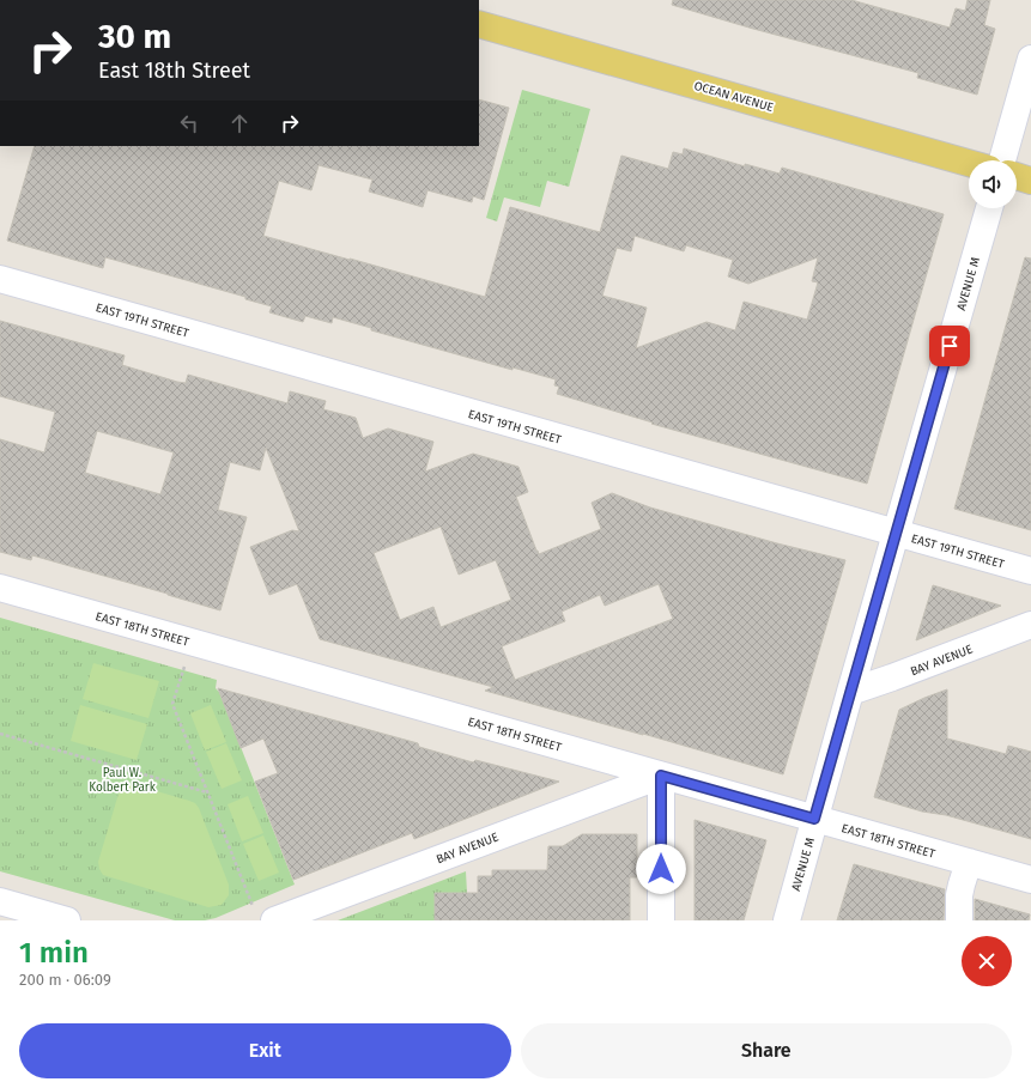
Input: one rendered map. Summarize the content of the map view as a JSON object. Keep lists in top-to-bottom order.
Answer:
{
  "streets": {
    "main road": ["OCEAN AVENUE"],
    "street": [
      "AVENUE M",
      "EAST 19TH STREET",
      "EAST 18TH STREET",
      "BAY AVENUE"
    ]
  },
  "crossings": [
    ["AVENUE M", "EAST 19TH STREET"],
    ["AVENUE M", "EAST 18TH STREET"],
    ["AVENUE M", "BAY AVENUE"],
    ["EAST 18TH STREET", "BAY AVENUE"]
  ],
  "parks": ["Paul W. Kolbert Park"],
  "page": {
    "turn": ["30 m", "East 18th Street"],
    "heading": ["1 min", "200 m · 06:09"],
    "buttons": ["Exit", "Share"]
  }
}
